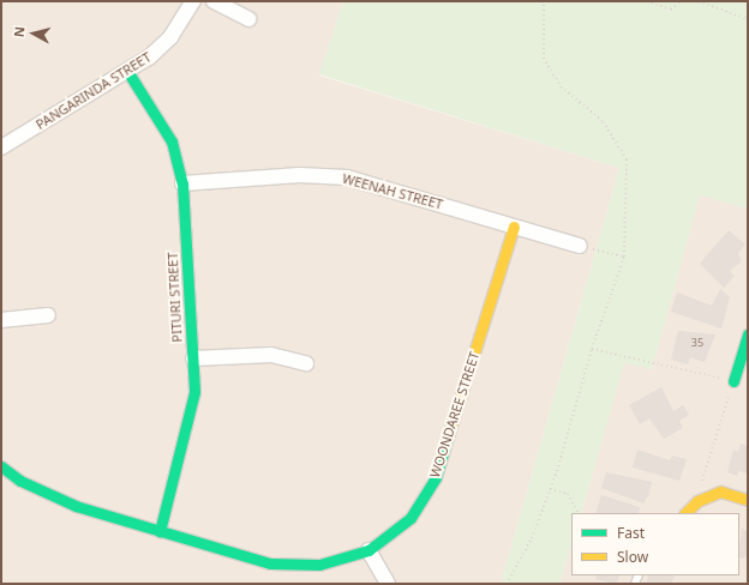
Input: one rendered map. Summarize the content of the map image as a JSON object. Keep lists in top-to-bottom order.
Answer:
{
  "streets": {
    "street": [
      "PANGARINDA STREET",
      "WEENAH STREET",
      "PITURI STREET",
      "WOONDAREE STREET"
    ]
  },
  "crossings": [
    ["PANGARINDA STREET", "PITURI STREET"],
    ["WEENAH STREET", "PITURI STREET"],
    ["WEENAH STREET", "WOONDAREE STREET"],
    ["PITURI STREET", "WOONDAREE STREET"]
  ],
  "house_numbers": ["35"],
  "legend": ["Fast", "Slow"],
  "north": "left"
}
